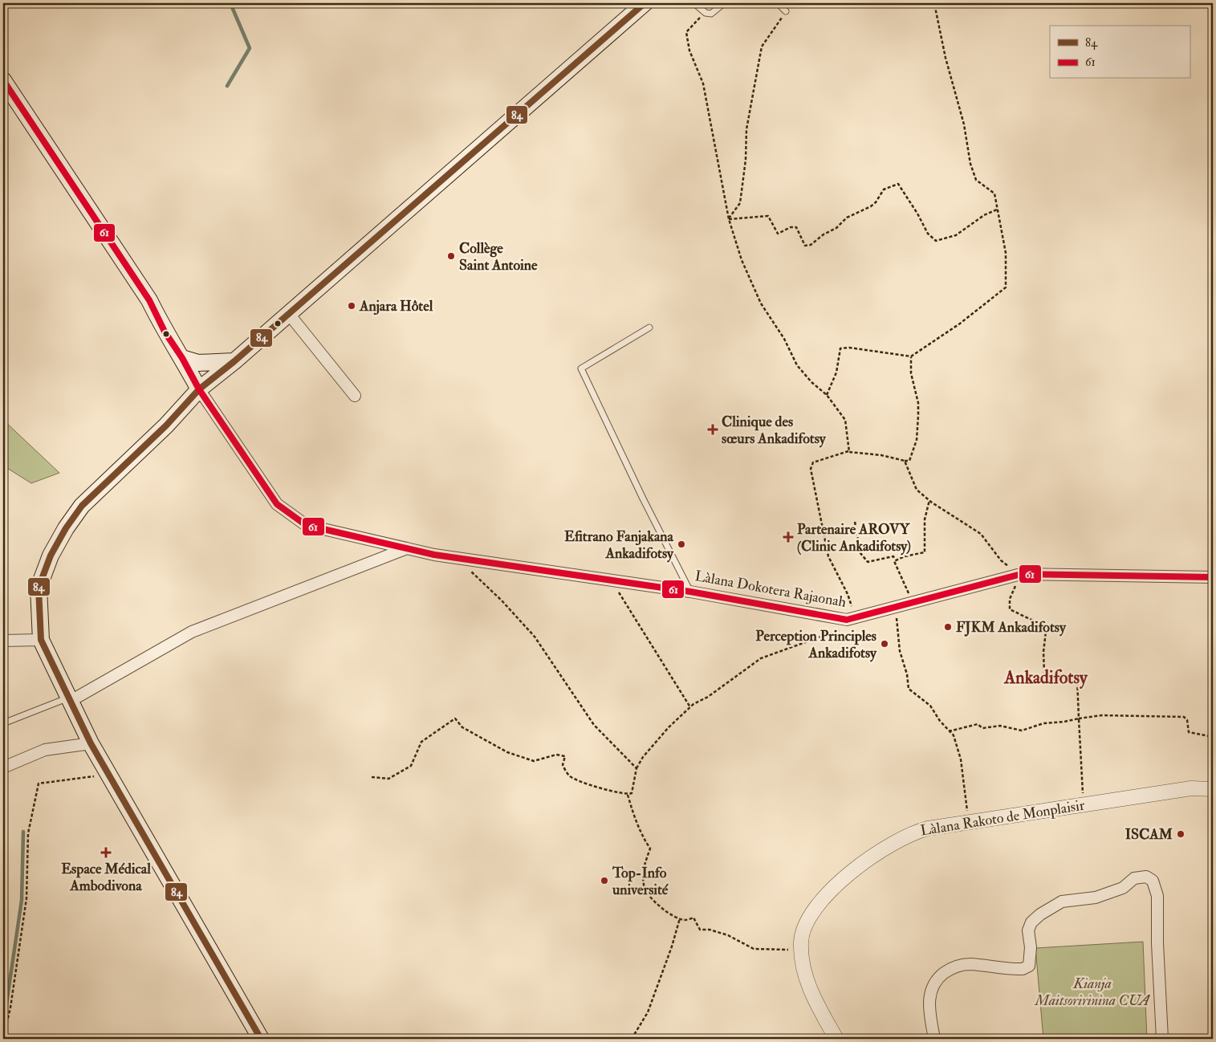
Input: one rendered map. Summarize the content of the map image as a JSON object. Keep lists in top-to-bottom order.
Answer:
{
  "streets": {
    "street": ["Làlana Dokotera Rajaonah", "Làlana Rakoto de Monplaisir"]
  },
  "districts": ["Ankadifotsy"],
  "parks": ["Kianja Maitsoririnina CUA"],
  "places": {
    "other": [
      "Collège Saint Antoine",
      "Anjara Hôtel",
      "Efitrano Fanjakana Ankadifotsy",
      "FJKM Ankadifotsy",
      "Perception Principles Ankadifotsy",
      "ISCAM",
      "Top-Info université"
    ],
    "health": ["Clinique des sœurs Ankadifotsy", "Partenaire AROVY (Clinic Ankadifotsy)", "Espace Médical Ambodivona"]
  },
  "lines": ["transit line 84", "transit line 61"],
  "legend": ["84", "61"]
}
